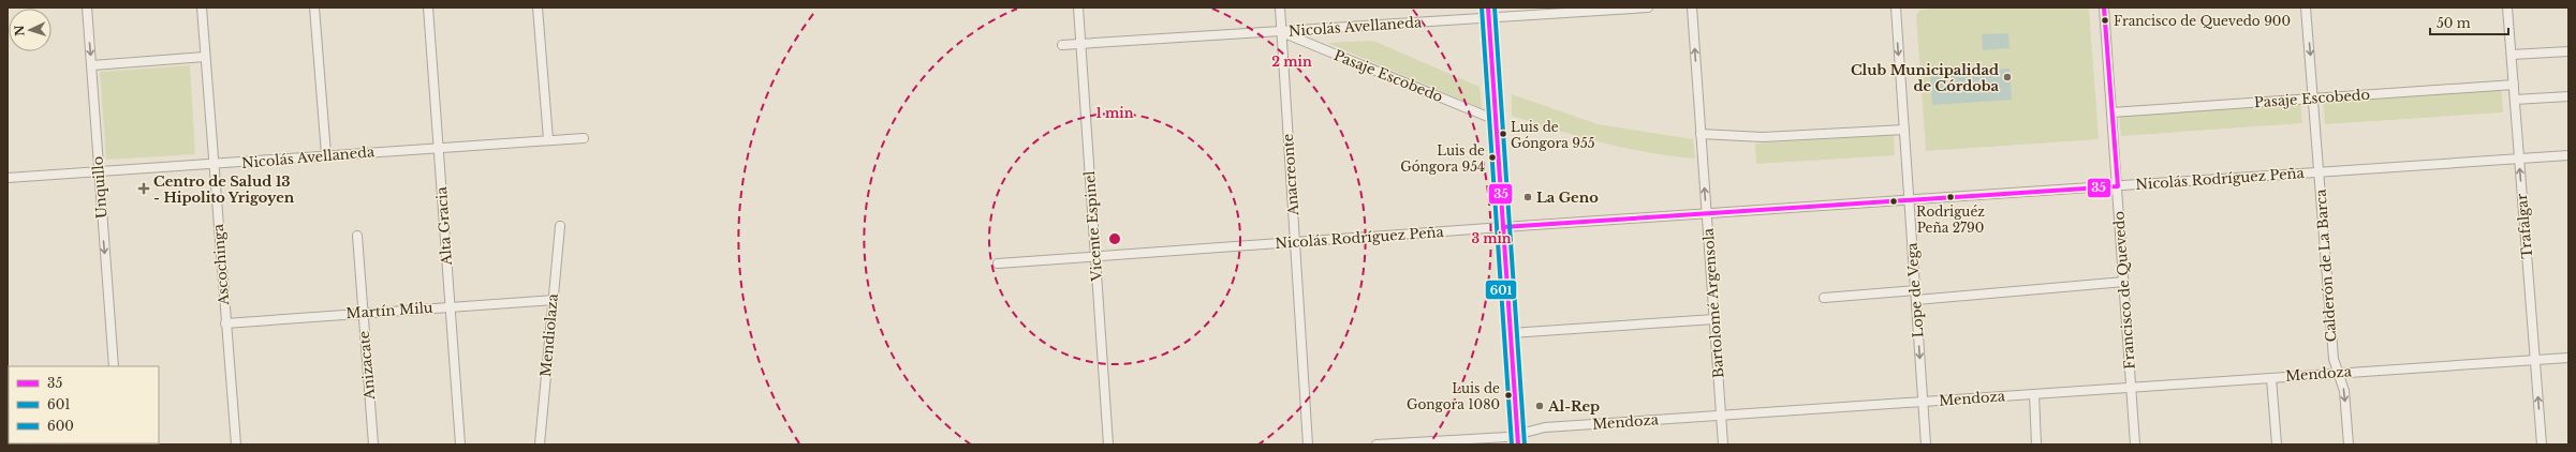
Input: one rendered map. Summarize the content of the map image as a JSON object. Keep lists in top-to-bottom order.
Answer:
{
  "streets": {
    "street": [
      "Nicolás Avellaneda",
      "Pasaje Escobedo",
      "Anacreonte",
      "Nicolás Rodríguez Peña",
      "Unquillo",
      "Alta Gracia",
      "Vicente Espinel",
      "Trafalgar",
      "Ascochinga",
      "Calderón de La Barca",
      "Lope de Vega",
      "Francisco de Quevedo",
      "Bartolomé Argensola",
      "Martín Milu",
      "Mendiolaza",
      "Anizacate",
      "Mendoza"
    ]
  },
  "crossings": [
    ["Nicolás Avellaneda", "Pasaje Escobedo"],
    ["Nicolás Avellaneda", "Anacreonte"],
    ["Nicolás Avellaneda", "Unquillo"],
    ["Nicolás Avellaneda", "Alta Gracia"],
    ["Nicolás Avellaneda", "Vicente Espinel"],
    ["Nicolás Avellaneda", "Ascochinga"],
    ["Pasaje Escobedo", "Anacreonte"],
    ["Pasaje Escobedo", "Trafalgar"],
    ["Pasaje Escobedo", "Calderón de La Barca"],
    ["Pasaje Escobedo", "Francisco de Quevedo"],
    ["Anacreonte", "Nicolás Rodríguez Peña"],
    ["Nicolás Rodríguez Peña", "Vicente Espinel"],
    ["Nicolás Rodríguez Peña", "Trafalgar"],
    ["Nicolás Rodríguez Peña", "Calderón de La Barca"],
    ["Nicolás Rodríguez Peña", "Lope de Vega"],
    ["Nicolás Rodríguez Peña", "Francisco de Quevedo"],
    ["Nicolás Rodríguez Peña", "Bartolomé Argensola"],
    ["Alta Gracia", "Martín Milu"],
    ["Trafalgar", "Mendoza"],
    ["Ascochinga", "Martín Milu"],
    ["Calderón de La Barca", "Mendoza"],
    ["Lope de Vega", "Mendoza"],
    ["Francisco de Quevedo", "Mendoza"],
    ["Bartolomé Argensola", "Mendoza"],
    ["Martín Milu", "Mendiolaza"],
    ["Martín Milu", "Anizacate"]
  ],
  "one_way": [
    "Unquillo",
    "Trafalgar",
    "Lope de Vega",
    "Bartolomé Argensola"
  ],
  "places": {
    "other": [
      "Francisco de Quevedo 900",
      "Club Municipalidad de Córdoba",
      "Luis de Góngora 955",
      "Luis de Góngora 954",
      "La Geno",
      "Rodriguéz Peña 2790",
      "Luis de Gongora 1080",
      "Al-Rep"
    ],
    "health": ["Centro de Salud 13 - Hipolito Yrigoyen"]
  },
  "lines": ["transit line 35", "transit line 601", "transit line 600"],
  "legend": ["35", "601", "600"],
  "scale_bar": "50 m",
  "north": "left",
  "rings": ["2 min", "1 min", "3 min"]
}
